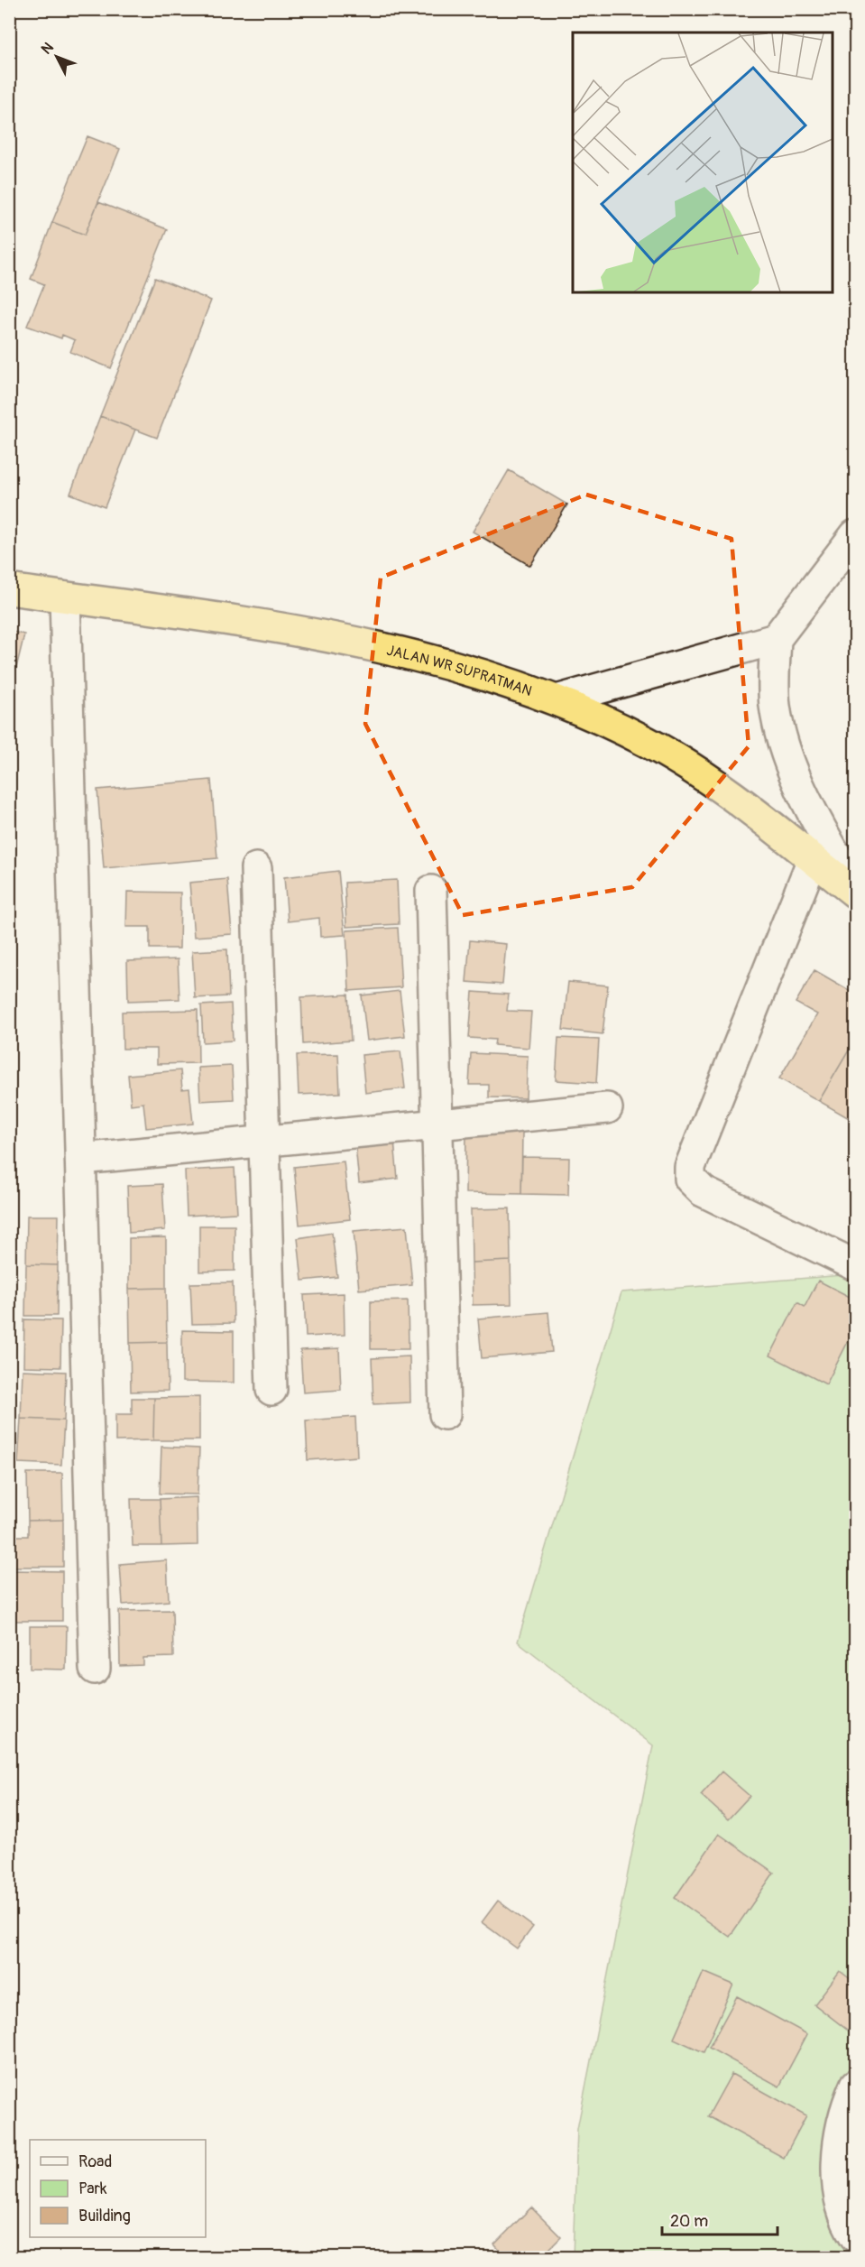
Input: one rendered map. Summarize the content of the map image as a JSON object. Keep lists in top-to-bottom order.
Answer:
{
  "streets": {
    "highway": ["JALAN WR SUPRATMAN"]
  },
  "legend": ["Road", "Park", "Building"],
  "scale_bar": "20 m",
  "north": "top left"
}
